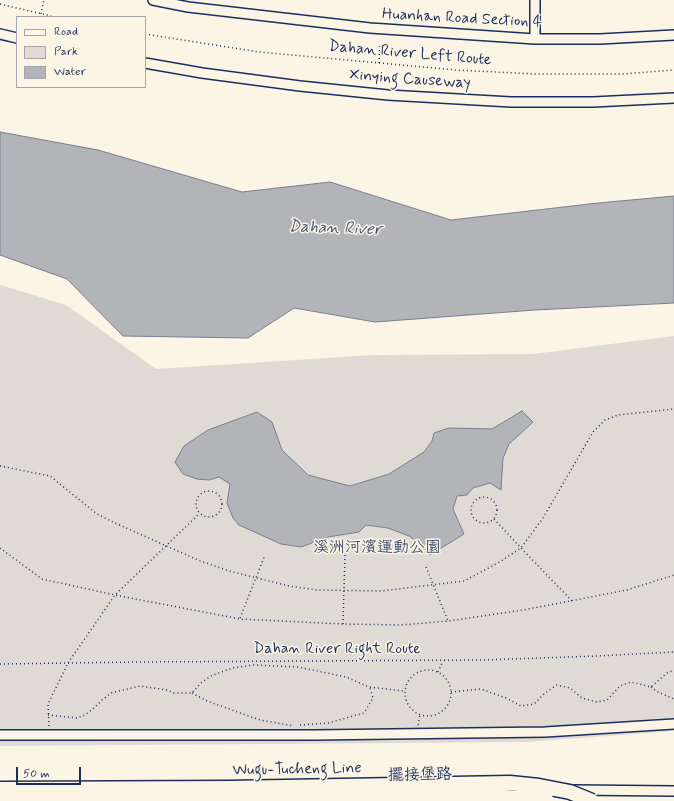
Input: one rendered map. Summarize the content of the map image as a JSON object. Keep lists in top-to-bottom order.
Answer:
{
  "streets": {
    "highway": ["Wugu-Tucheng Line"],
    "street": ["Huanhan Road Section 4", "Xinying Causeway", "擺接堡路"],
    "path": ["Dahan River Left Route", "Dahan River Right Route"]
  },
  "crossings": [
    ["Wugu-Tucheng Line", "擺接堡路"]
  ],
  "water": ["Dahan River"],
  "parks": ["溪洲河濱運動公園"],
  "legend": ["Road", "Park", "Water"],
  "scale_bar": "50 m"
}
